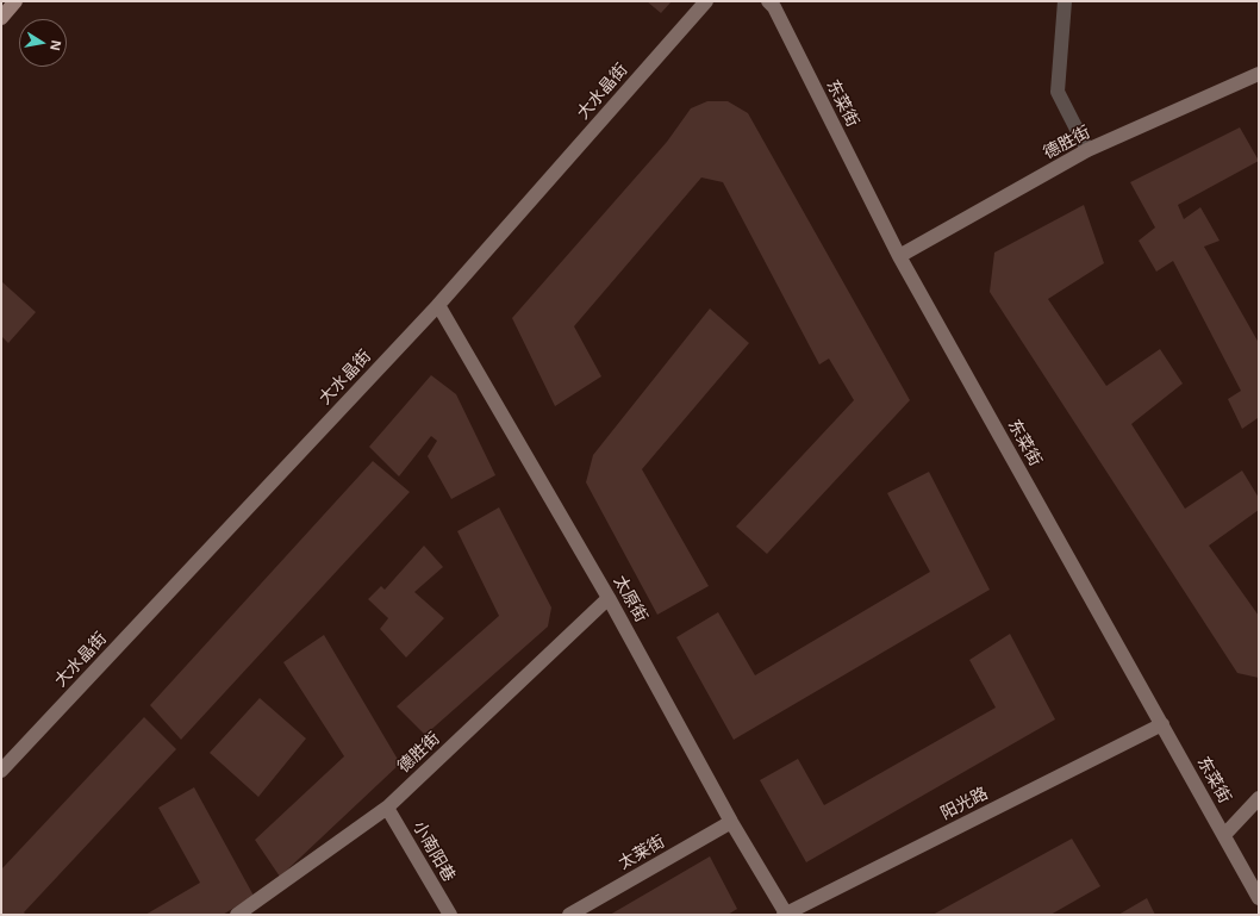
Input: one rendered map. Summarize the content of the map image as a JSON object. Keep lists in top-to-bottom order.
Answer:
{
  "streets": {
    "street": [
      "大水晶街",
      "东菜街",
      "德胜街",
      "太原街",
      "阳光路",
      "小南阳巷",
      "太莱街"
    ]
  },
  "crossings": [
    ["大水晶街", "太原街"],
    ["东菜街", "德胜街"],
    ["东菜街", "阳光路"],
    ["德胜街", "太原街"],
    ["德胜街", "小南阳巷"],
    ["太原街", "阳光路"],
    ["太原街", "太莱街"]
  ],
  "north": "right"
}
